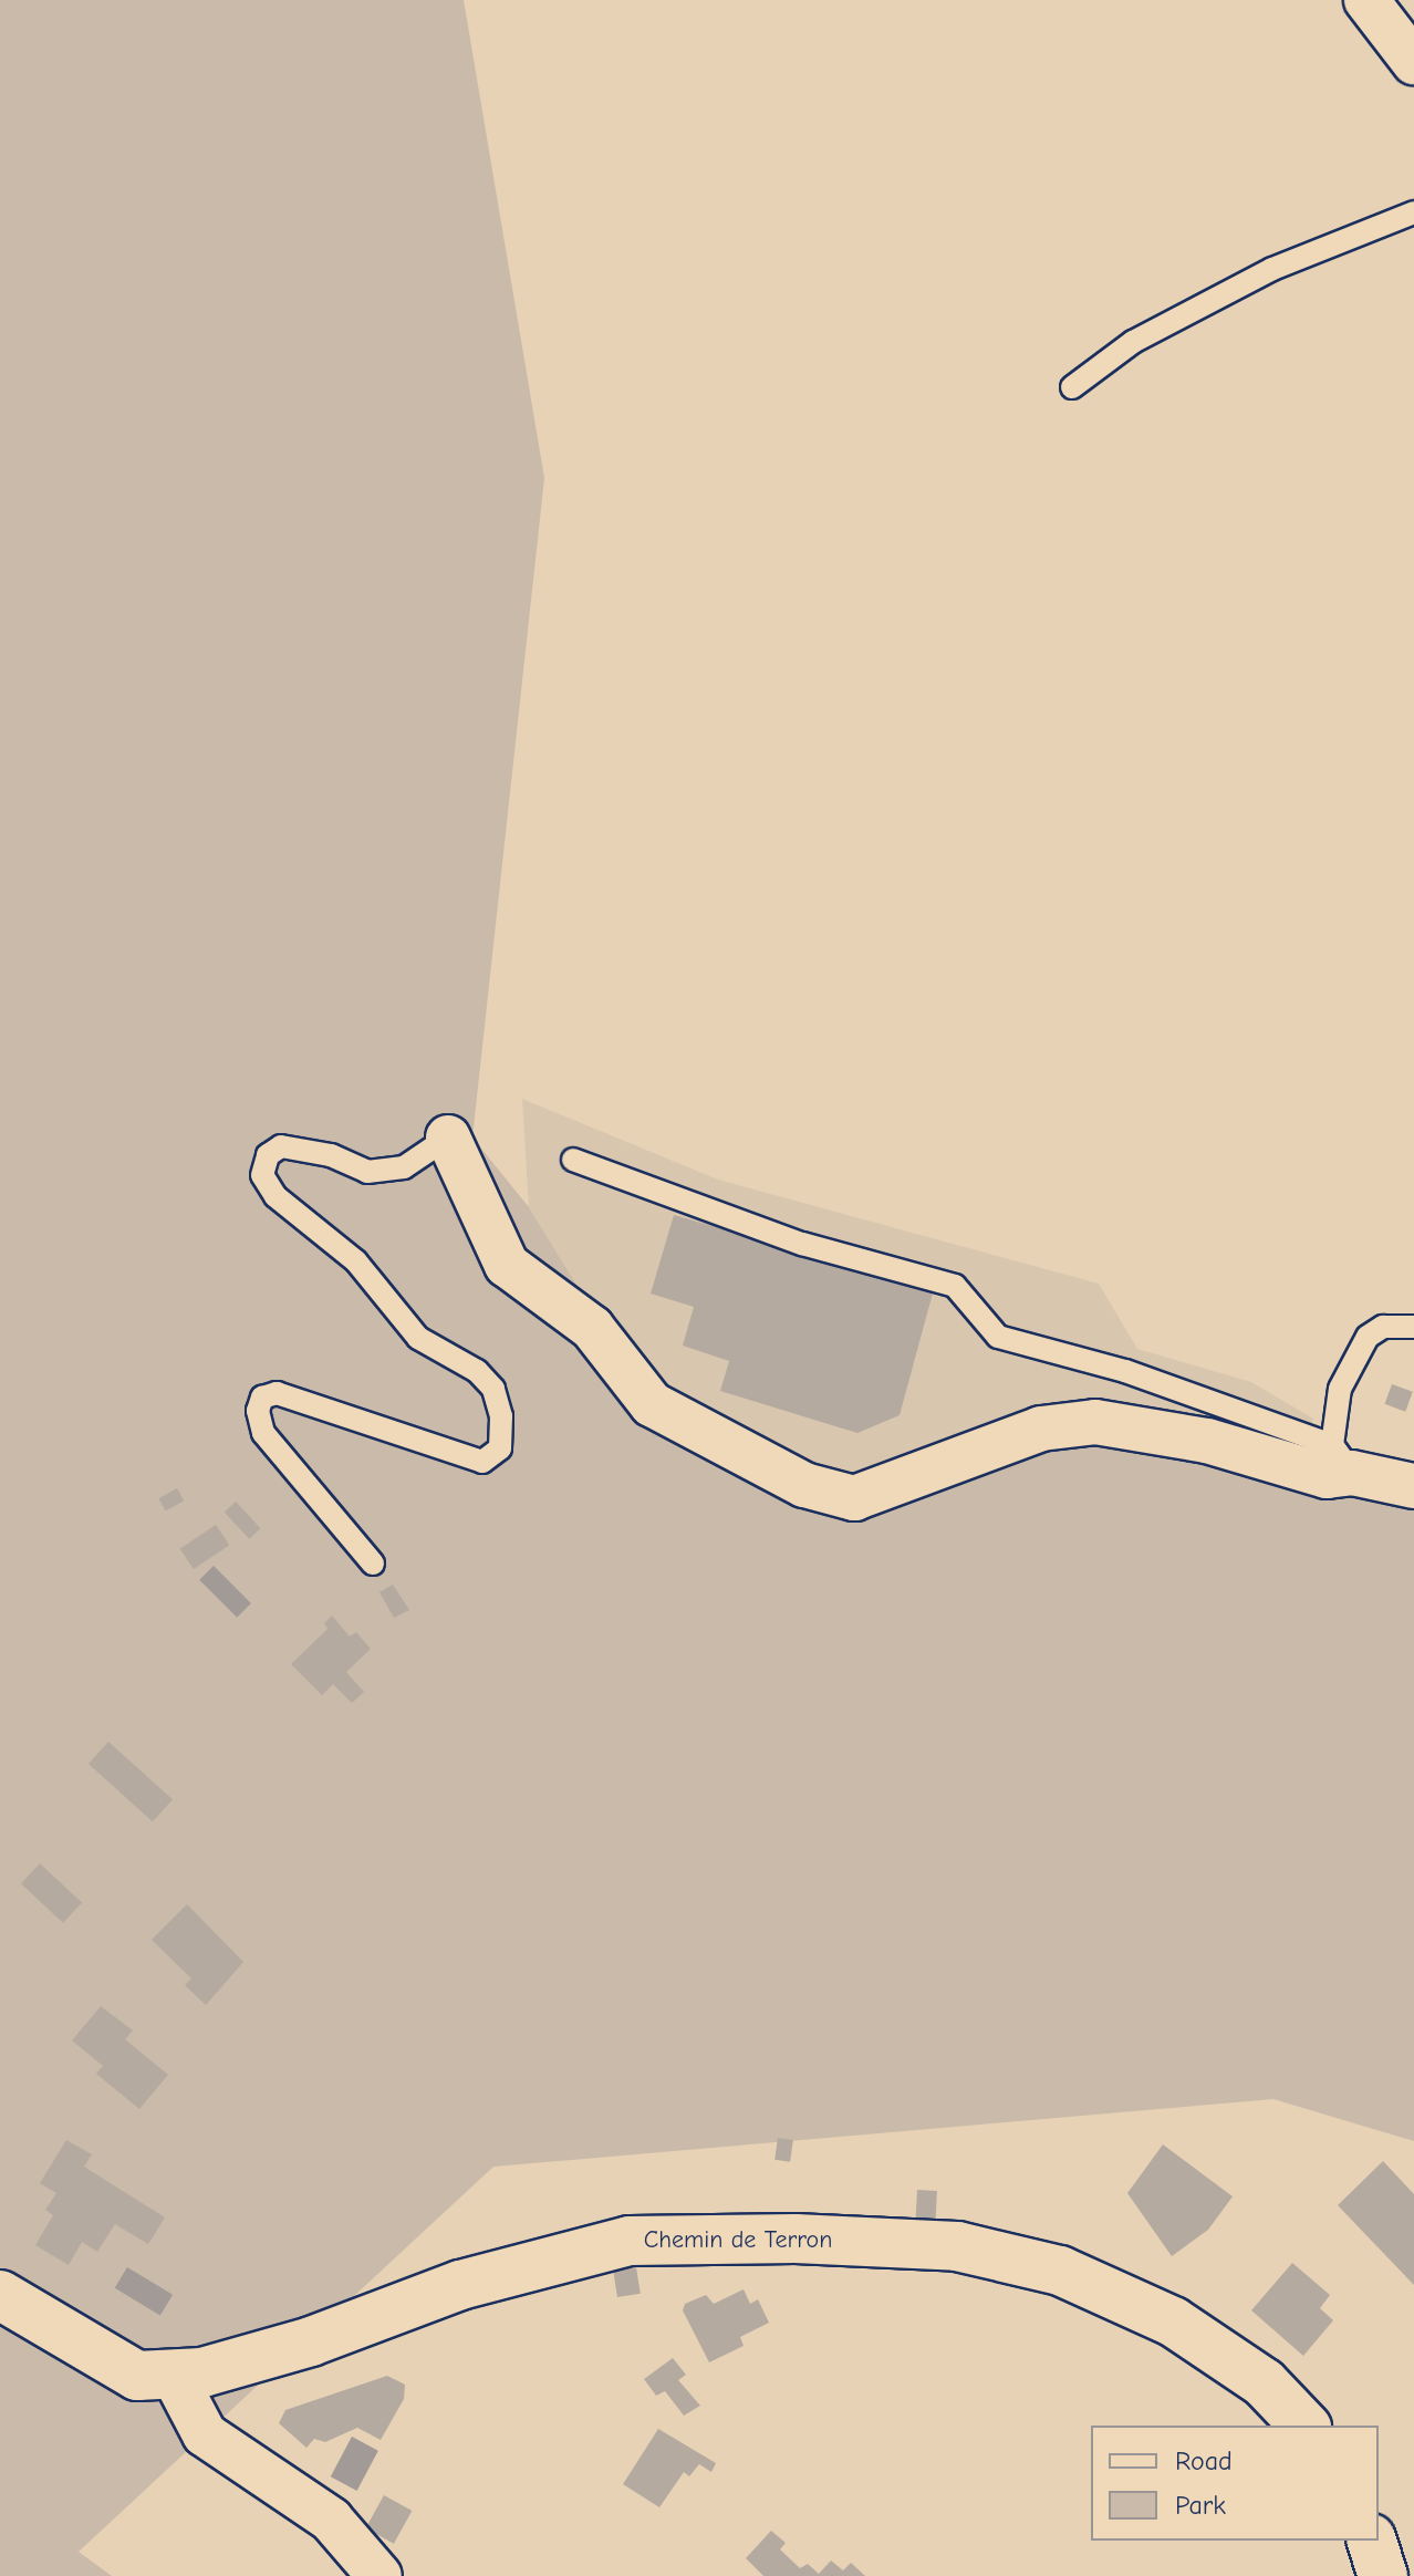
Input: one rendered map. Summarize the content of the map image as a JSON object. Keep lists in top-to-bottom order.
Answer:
{
  "streets": {
    "street": ["Chemin de Terron"]
  },
  "legend": ["Road", "Park"]
}
